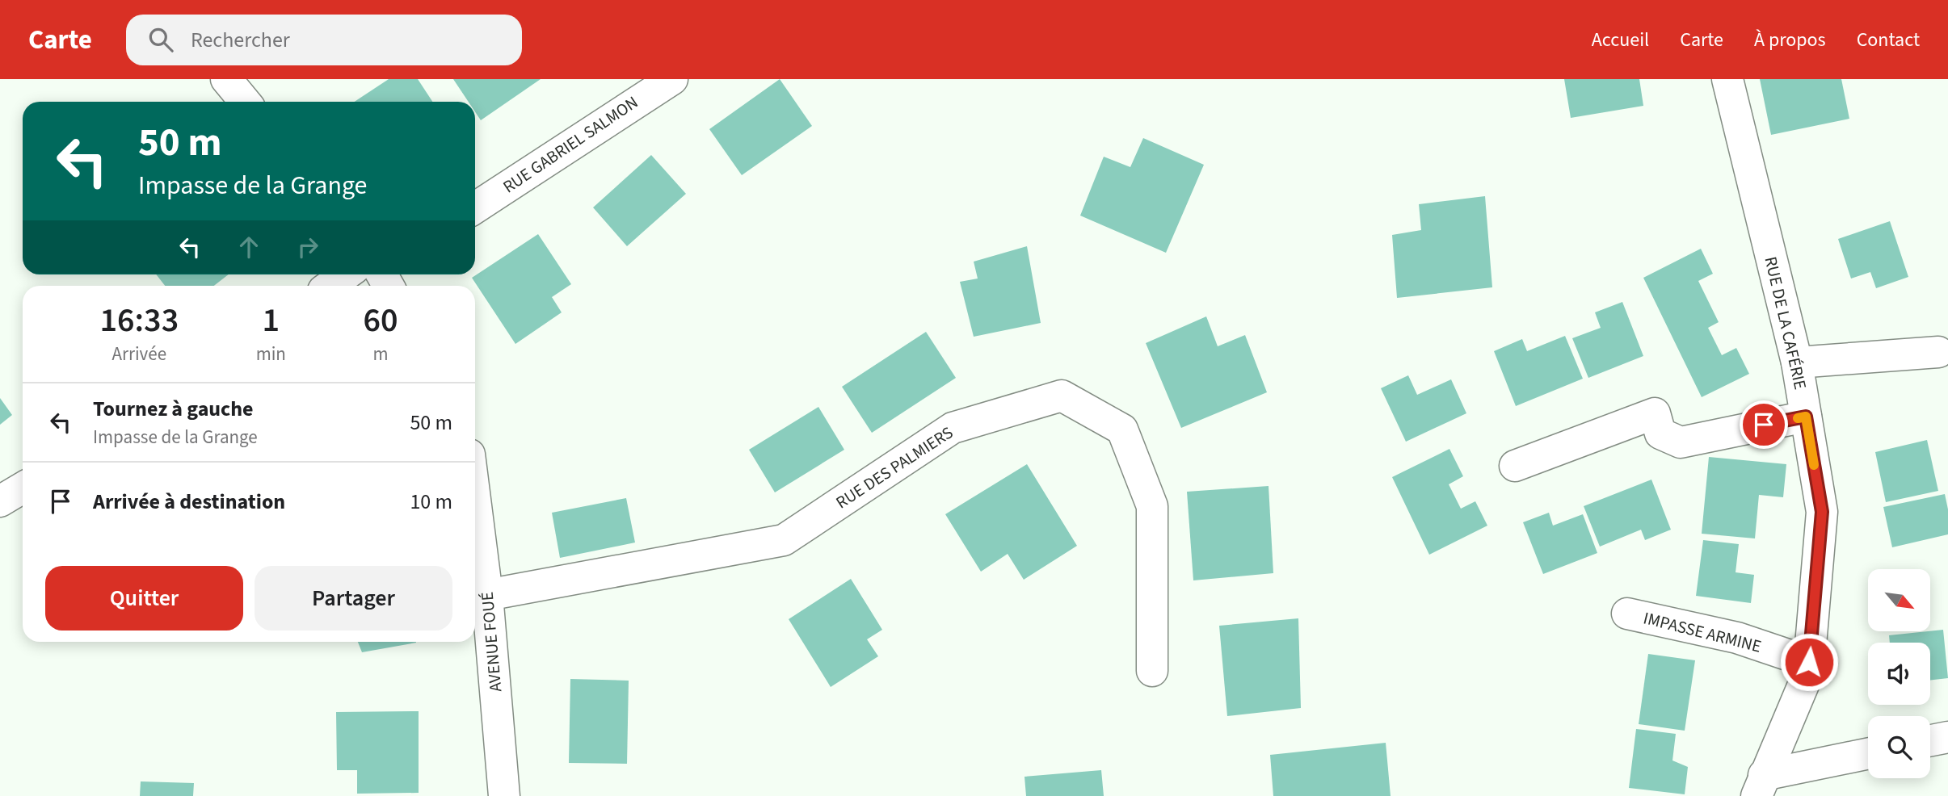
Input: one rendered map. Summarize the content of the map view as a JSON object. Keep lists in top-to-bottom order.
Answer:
{
  "streets": {
    "street": [
      "RUE GABRIEL SALMON",
      "RUE DE LA CAFÉRIE",
      "RUE DES PALMIERS",
      "IMPASSE ARMINE",
      "AVENUE FOUÉ"
    ]
  },
  "crossings": [
    ["RUE DE LA CAFÉRIE", "IMPASSE ARMINE"],
    ["RUE DES PALMIERS", "AVENUE FOUÉ"]
  ],
  "north": "bottom right",
  "page": {
    "header": "Carte",
    "search": "Rechercher",
    "nav": [
      "Accueil",
      "Carte",
      "À propos",
      "Contact"
    ],
    "turn": ["50 m", "Impasse de la Grange"],
    "eta": [
      "16:33",
      "Arrivée",
      "1",
      "min",
      "60",
      "m"
    ],
    "list": [
      {
        "name": "Tournez à gauche",
        "note": "Impasse de la Grange",
        "value": "50 m"
      },
      {
        "name": "Arrivée à destination",
        "value": "10 m"
      }
    ],
    "buttons": ["Quitter", "Partager"]
  }
}
